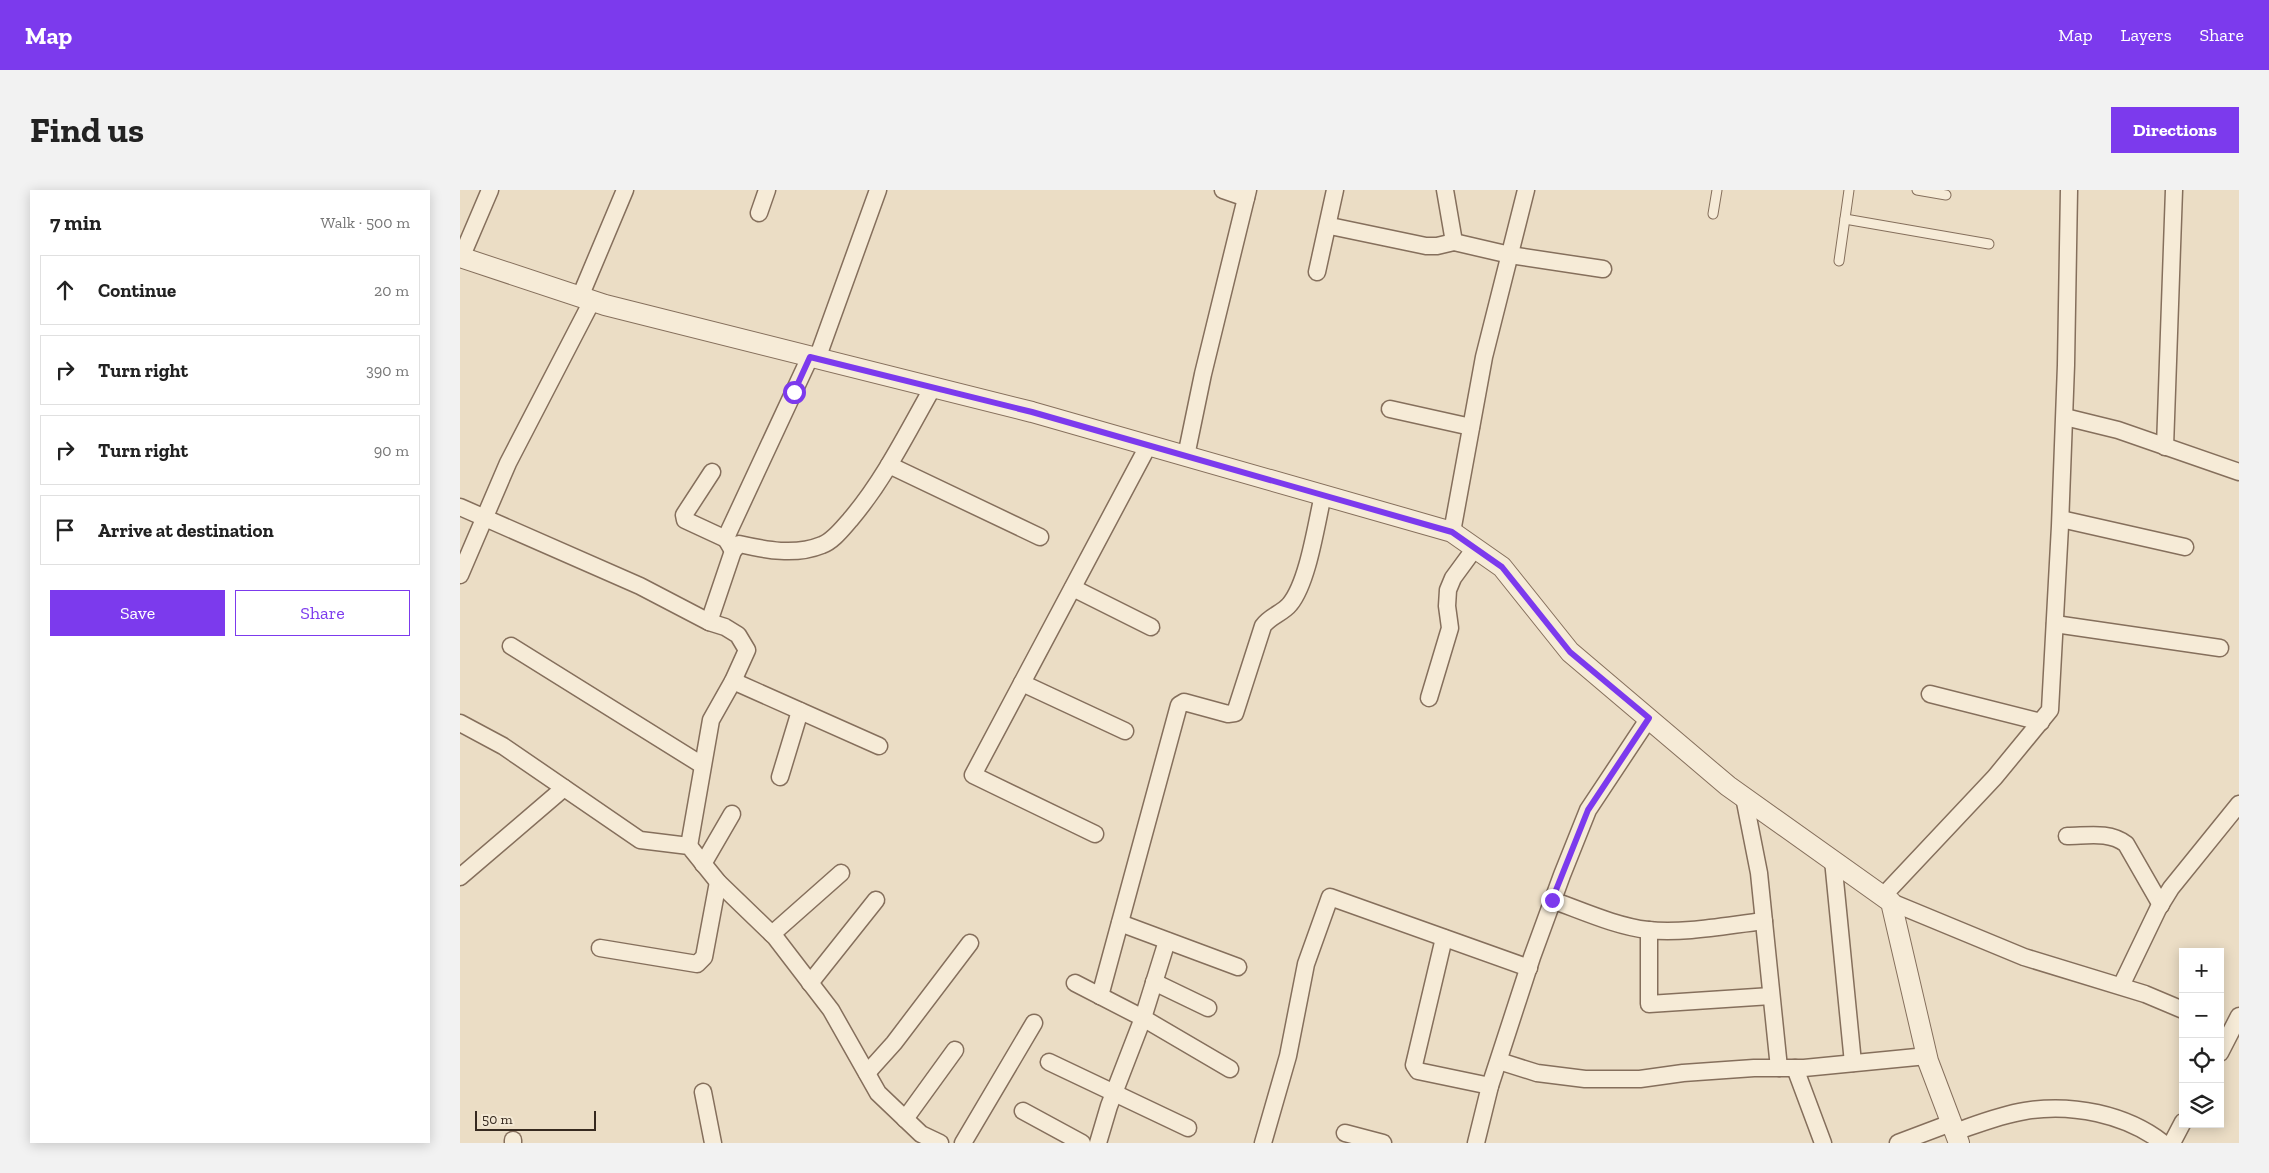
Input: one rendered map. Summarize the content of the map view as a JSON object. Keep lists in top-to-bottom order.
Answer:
{
  "scale_bar": "50 m",
  "page": {
    "header": "Map",
    "nav": ["Map", "Layers", "Share"],
    "buttons": [
      "Directions",
      ["Save", "Share"]
    ],
    "title": "Find us",
    "heading": ["7 min", "Walk · 500 m"],
    "list": [
      ["Continue", "20 m"],
      ["Turn right", "390 m"],
      ["Turn right", "90 m"],
      "Arrive at destination"
    ],
    "map_buttons": ["+", "−"],
    "scale": "50 m"
  }
}
